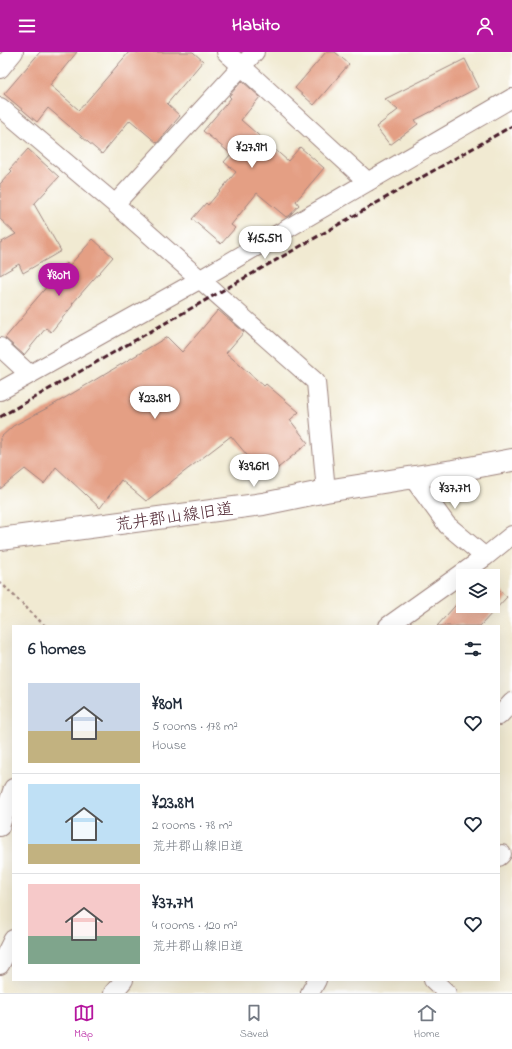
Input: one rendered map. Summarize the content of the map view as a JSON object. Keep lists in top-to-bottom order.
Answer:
{
  "streets": {
    "street": ["荒井郡山線旧道"]
  },
  "page": {
    "header": "Habito",
    "price": [
      "¥27.9M",
      "¥15.5M",
      "¥80M",
      "¥23.8M",
      "¥39.6M",
      "¥37.7M"
    ],
    "heading": "6 homes",
    "list": [
      {
        "name": "¥80M",
        "note": "5 rooms · 178 m² · House"
      },
      {
        "name": "¥23.8M",
        "note": "2 rooms · 78 m² · 荒井郡山線旧道"
      },
      {
        "name": "¥37.7M",
        "note": "4 rooms · 120 m² · 荒井郡山線旧道"
      }
    ],
    "tabs": ["Map", "Saved", "Home"]
  }
}
